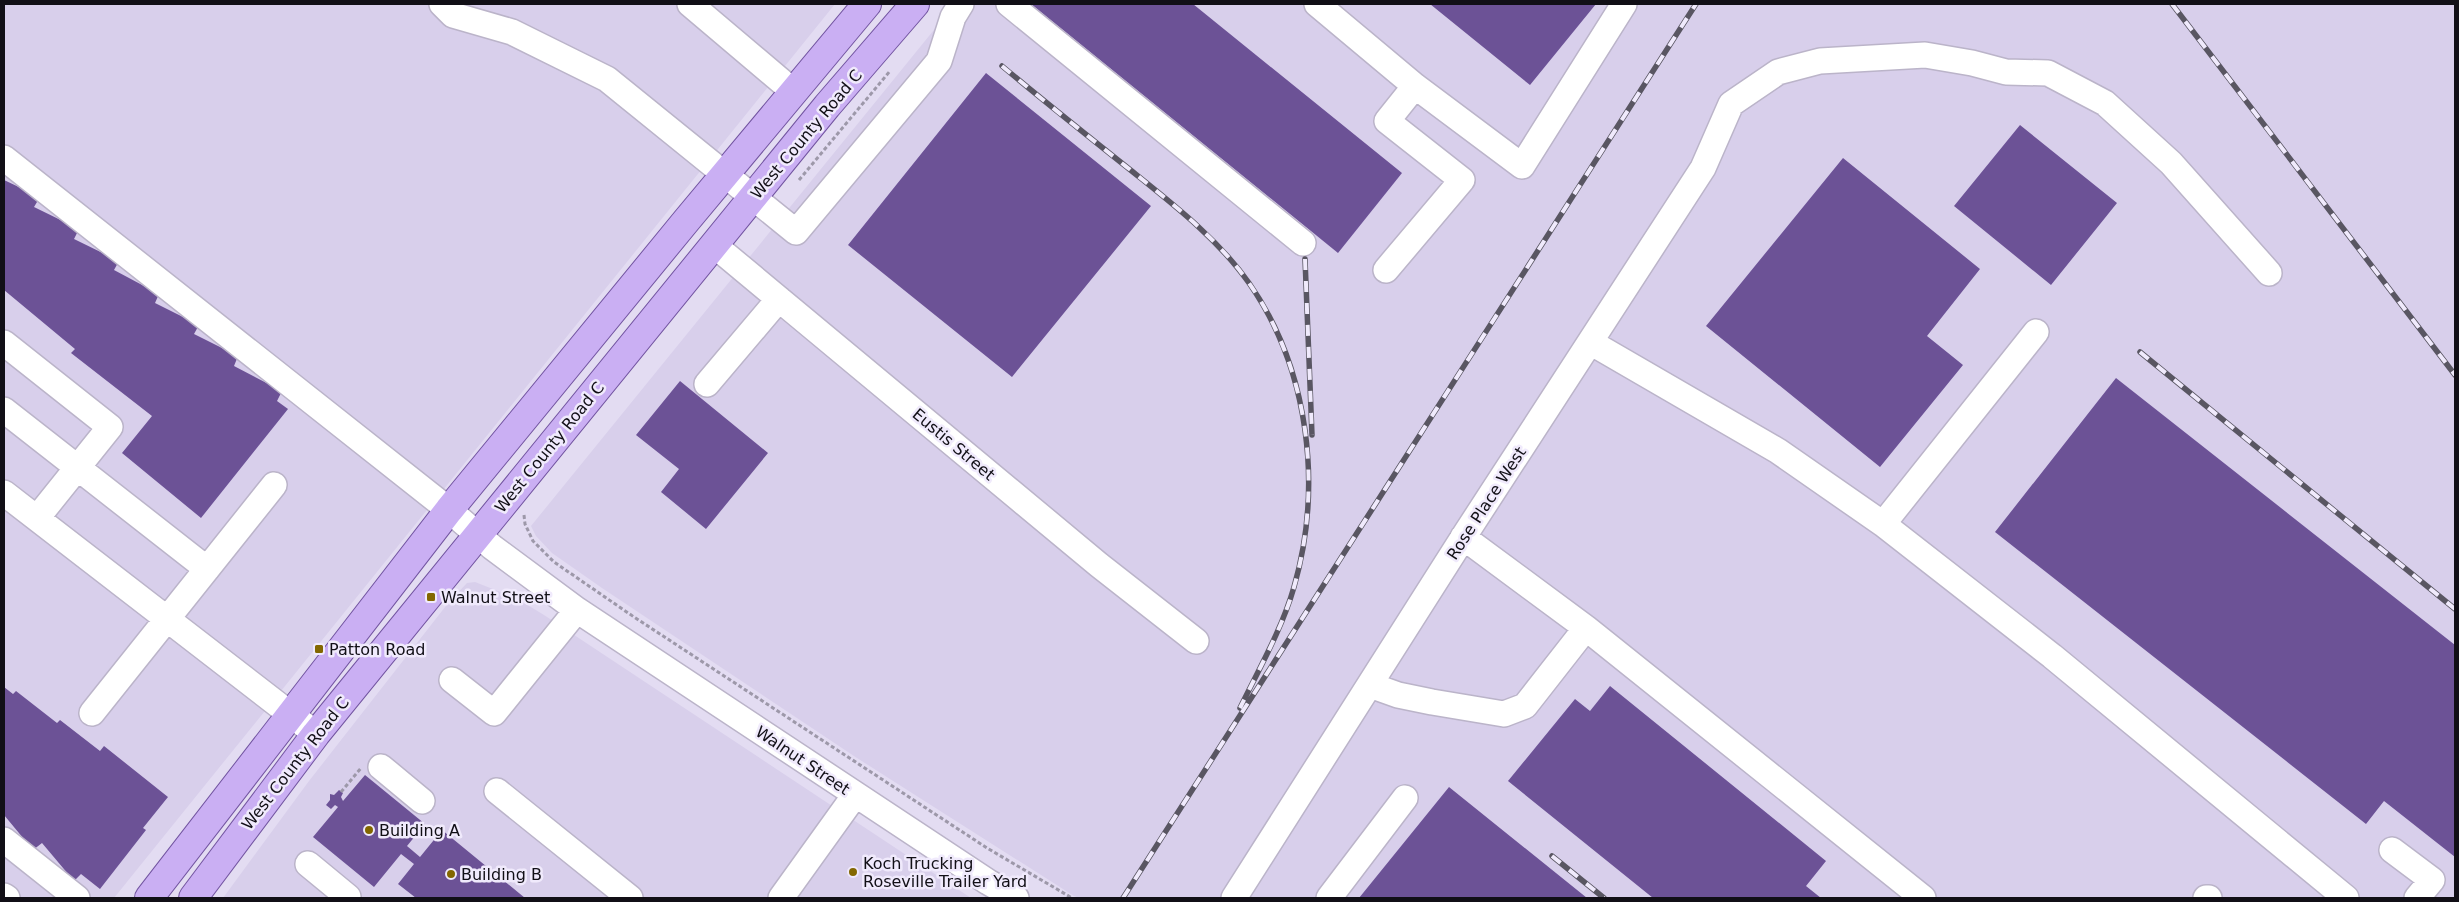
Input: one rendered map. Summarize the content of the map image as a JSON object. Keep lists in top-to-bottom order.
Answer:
{
  "streets": {
    "main road": ["West County Road C"],
    "street": ["Eustis Street", "Rose Place West", "Walnut Street"]
  },
  "crossings": [
    ["West County Road C", "Eustis Street"],
    ["West County Road C", "Walnut Street"]
  ],
  "places": {
    "transit": ["Walnut Street", "Patton Road"],
    "other": ["Building A", "Koch Trucking Roseville Trailer Yard", "Building B"]
  }
}
